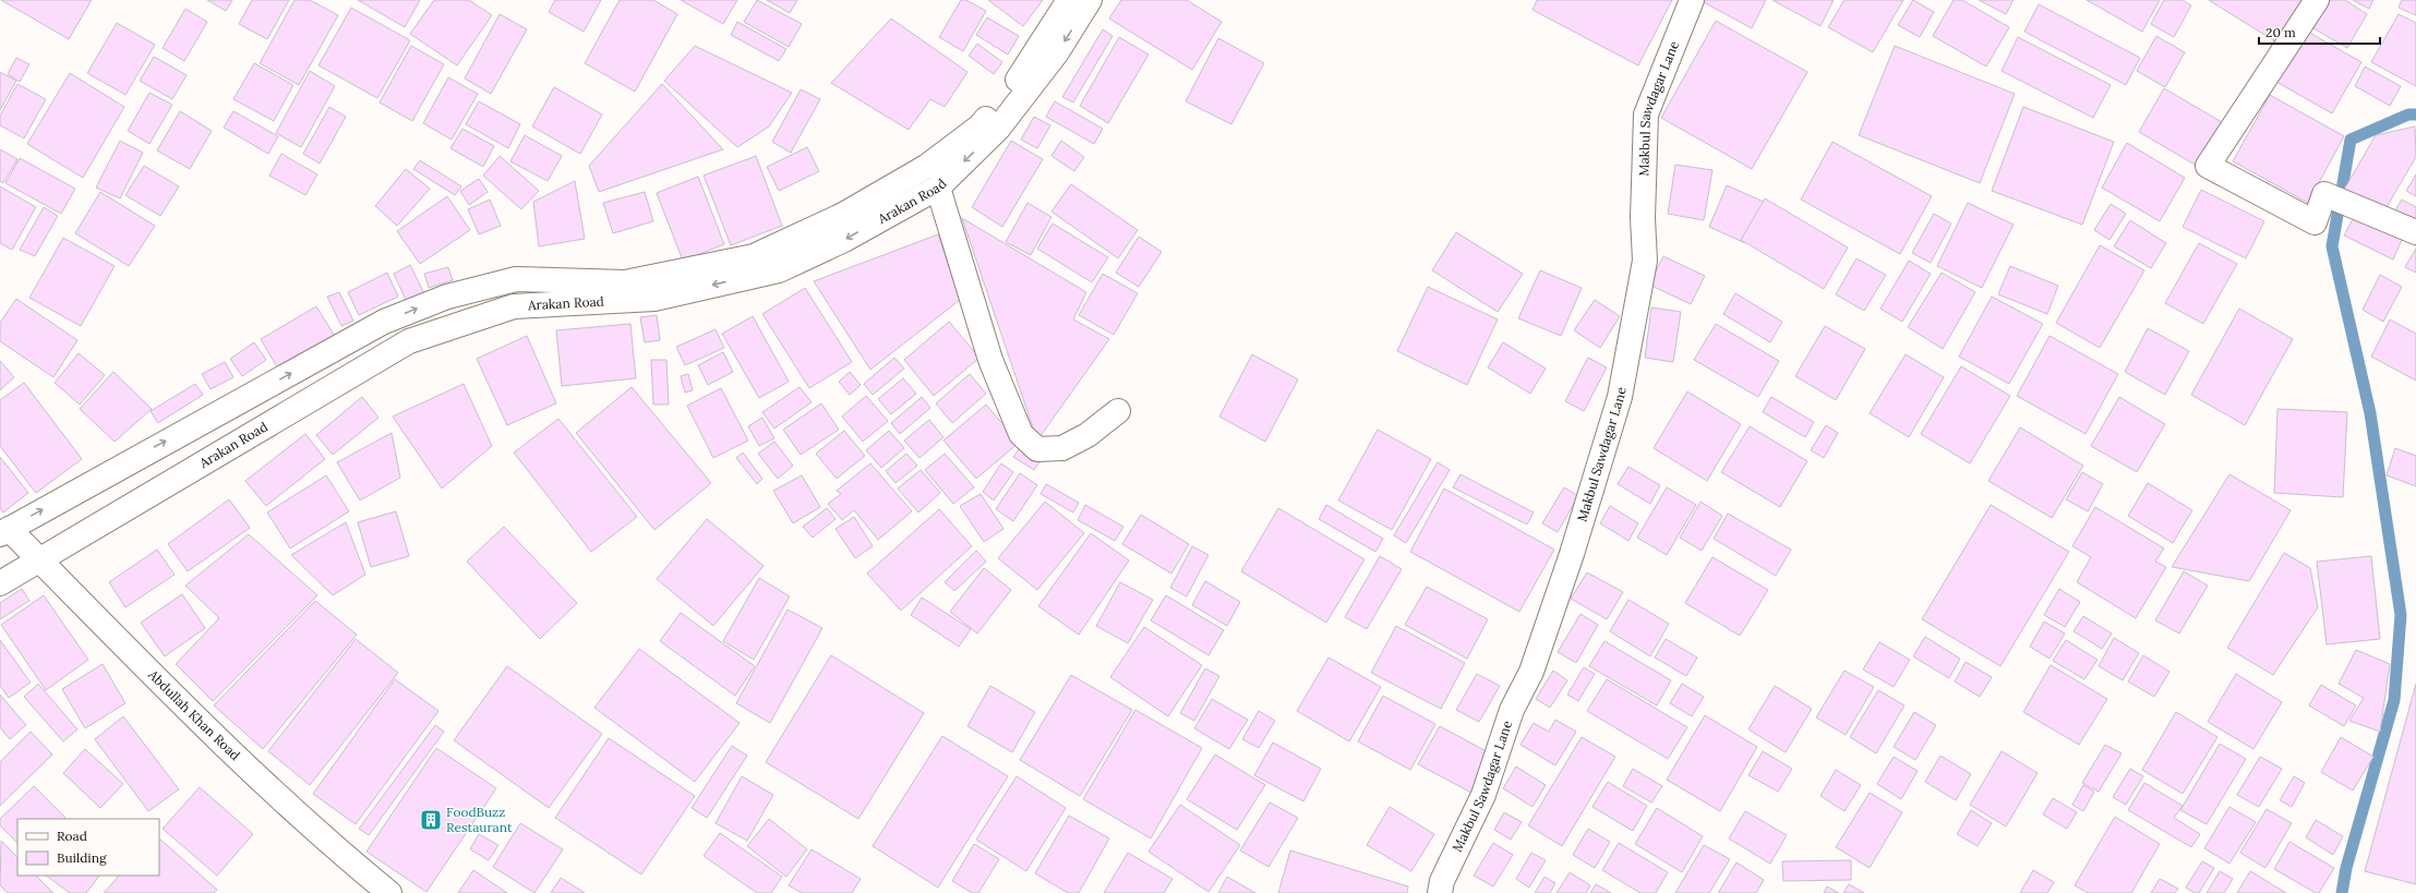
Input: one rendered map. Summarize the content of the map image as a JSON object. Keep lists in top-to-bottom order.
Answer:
{
  "streets": {
    "main road": ["Makbul Sawdagar Lane", "Arakan Road", "Abdullah Khan Road"]
  },
  "crossings": [
    ["Arakan Road", "Abdullah Khan Road"]
  ],
  "places": {
    "building": ["FoodBuzz Restaurant"]
  },
  "legend": ["Road", "Building"],
  "scale_bar": "20 m"
}
